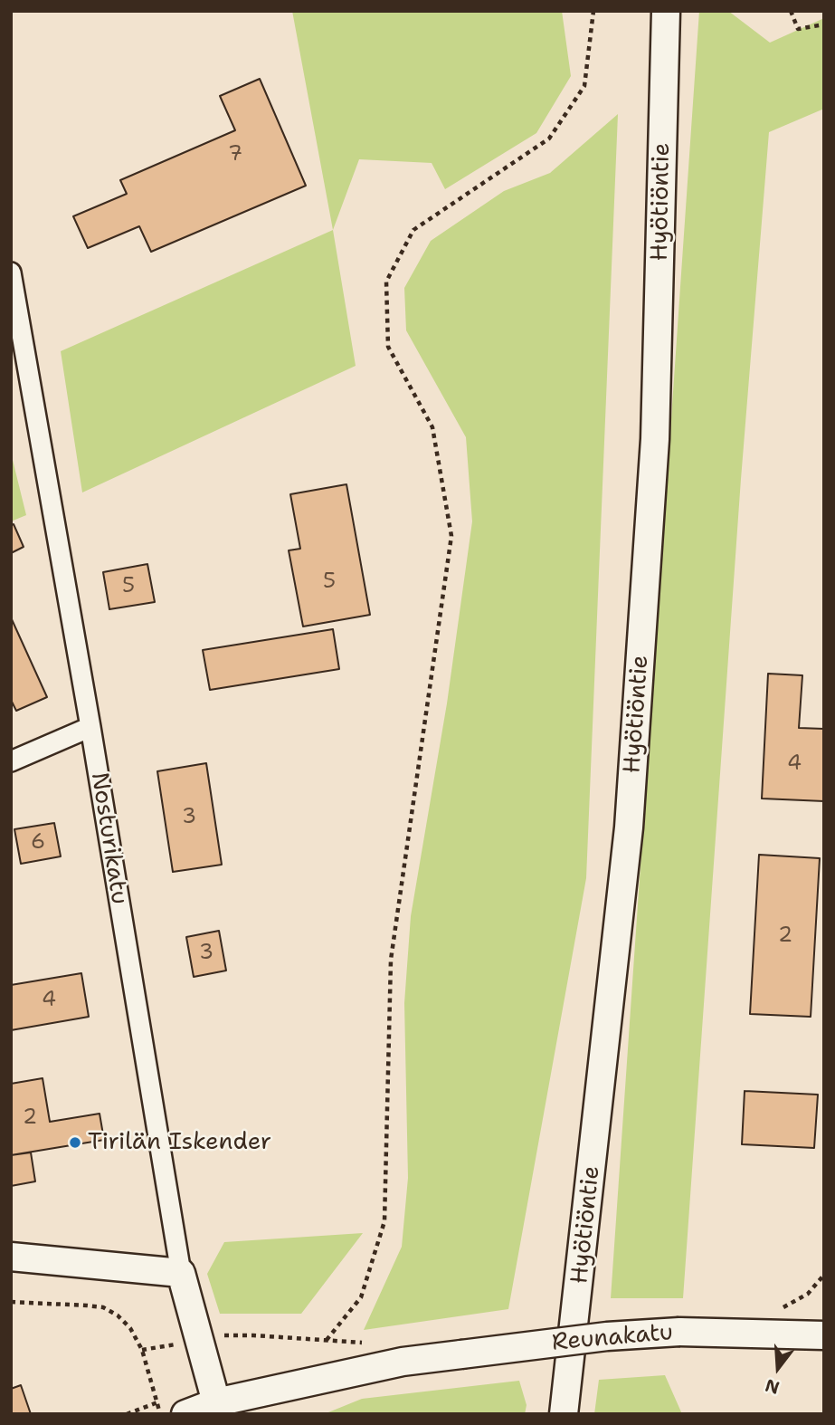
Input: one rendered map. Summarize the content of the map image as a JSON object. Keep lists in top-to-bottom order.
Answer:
{
  "streets": {
    "main road": ["Hyötiöntie", "Nosturikatu", "Reunakatu"]
  },
  "crossings": [
    ["Nosturikatu", "Reunakatu"]
  ],
  "places": ["Tirilän Iskender"],
  "house_numbers": [
    "7",
    "5",
    "5",
    "4",
    "3",
    "6",
    "2",
    "3",
    "4",
    "2"
  ],
  "north": "bottom"
}
